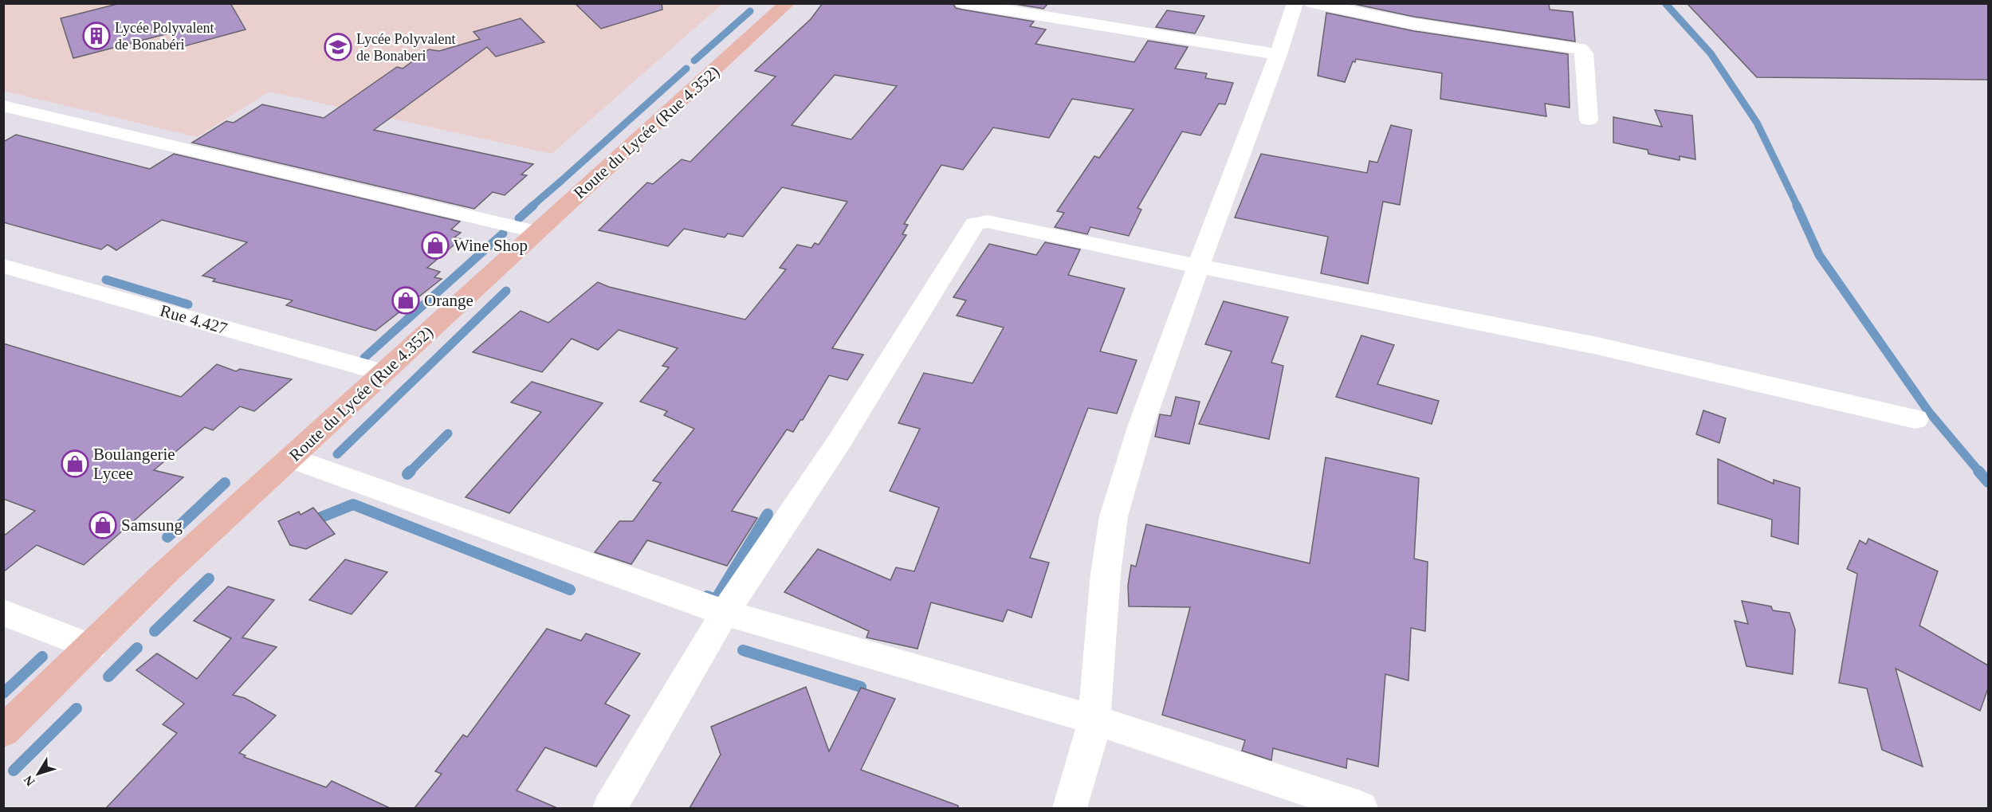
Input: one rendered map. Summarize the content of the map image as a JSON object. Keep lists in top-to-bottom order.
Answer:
{
  "streets": {
    "main road": ["Route du Lycée (Rue 4.352)"],
    "street": ["Rue 4.427"]
  },
  "crossings": [
    ["Route du Lycée (Rue 4.352)", "Rue 4.427"]
  ],
  "places": {
    "building": ["Lycée Polyvalent de Bonabéri"],
    "school or university": ["Lycée Polyvalent de Bonaberi"],
    "shop": [
      "Wine Shop",
      "Orange",
      "Boulangerie Lycee",
      "Samsung"
    ]
  },
  "north": "bottom left"
}
